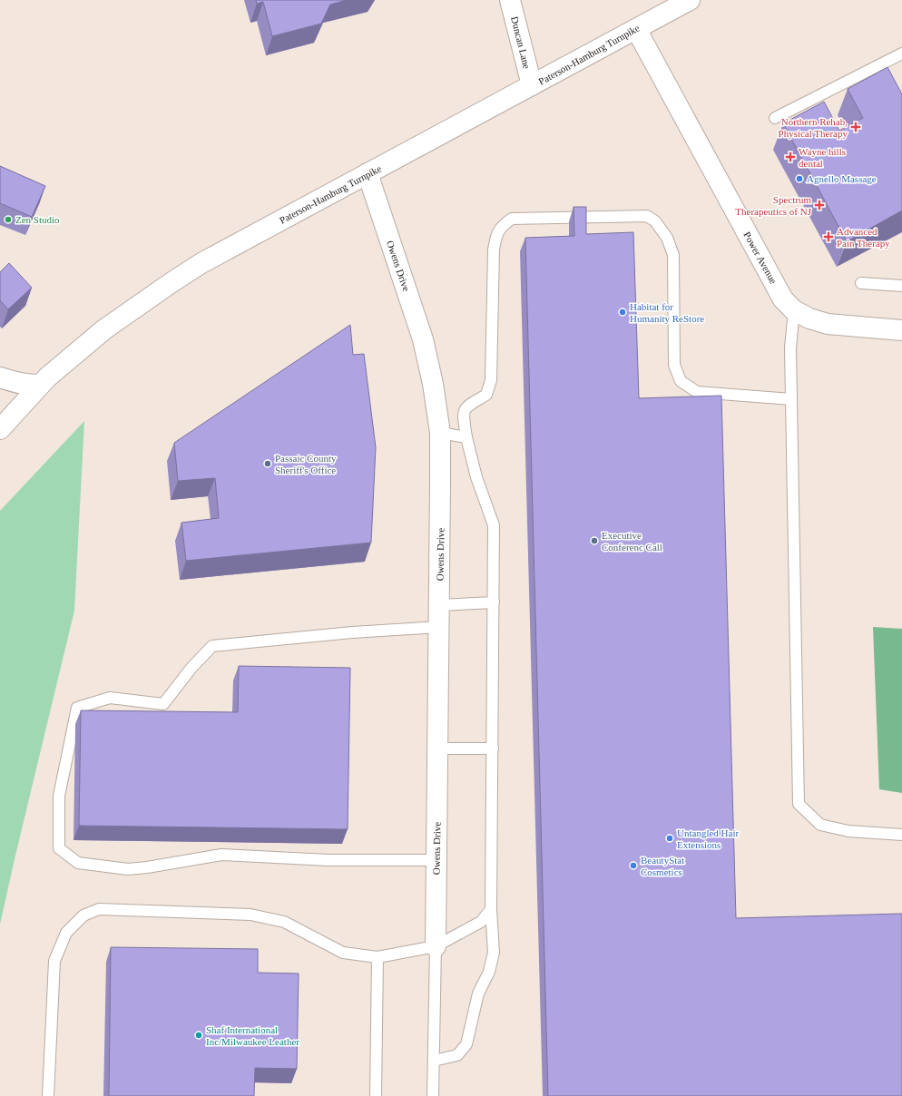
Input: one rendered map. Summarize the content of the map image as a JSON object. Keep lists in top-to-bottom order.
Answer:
{
  "streets": {
    "street": [
      "Duncan Lane",
      "Paterson-Hamburg Turnpike",
      "Power Avenue",
      "Owens Drive"
    ]
  },
  "crossings": [
    ["Duncan Lane", "Paterson-Hamburg Turnpike"],
    ["Paterson-Hamburg Turnpike", "Power Avenue"],
    ["Paterson-Hamburg Turnpike", "Owens Drive"]
  ],
  "places": {
    "health": [
      "Northern Rehab, Physical Therapy",
      "Wayne hills dental",
      "Spectrum Therapeutics of NJ",
      "Advanced Pain Therapy"
    ],
    "other": [
      "Agnello Massage",
      "Zen Studio",
      "Habitat for Humanity ReStore",
      "Passaic County Sheriff's Office",
      "Executive Conferenc Call",
      "Untangled Hair Extensions",
      "BeautyStat Cosmetics",
      "Shaf International Inc/Milwaukee Leather"
    ]
  }
}
